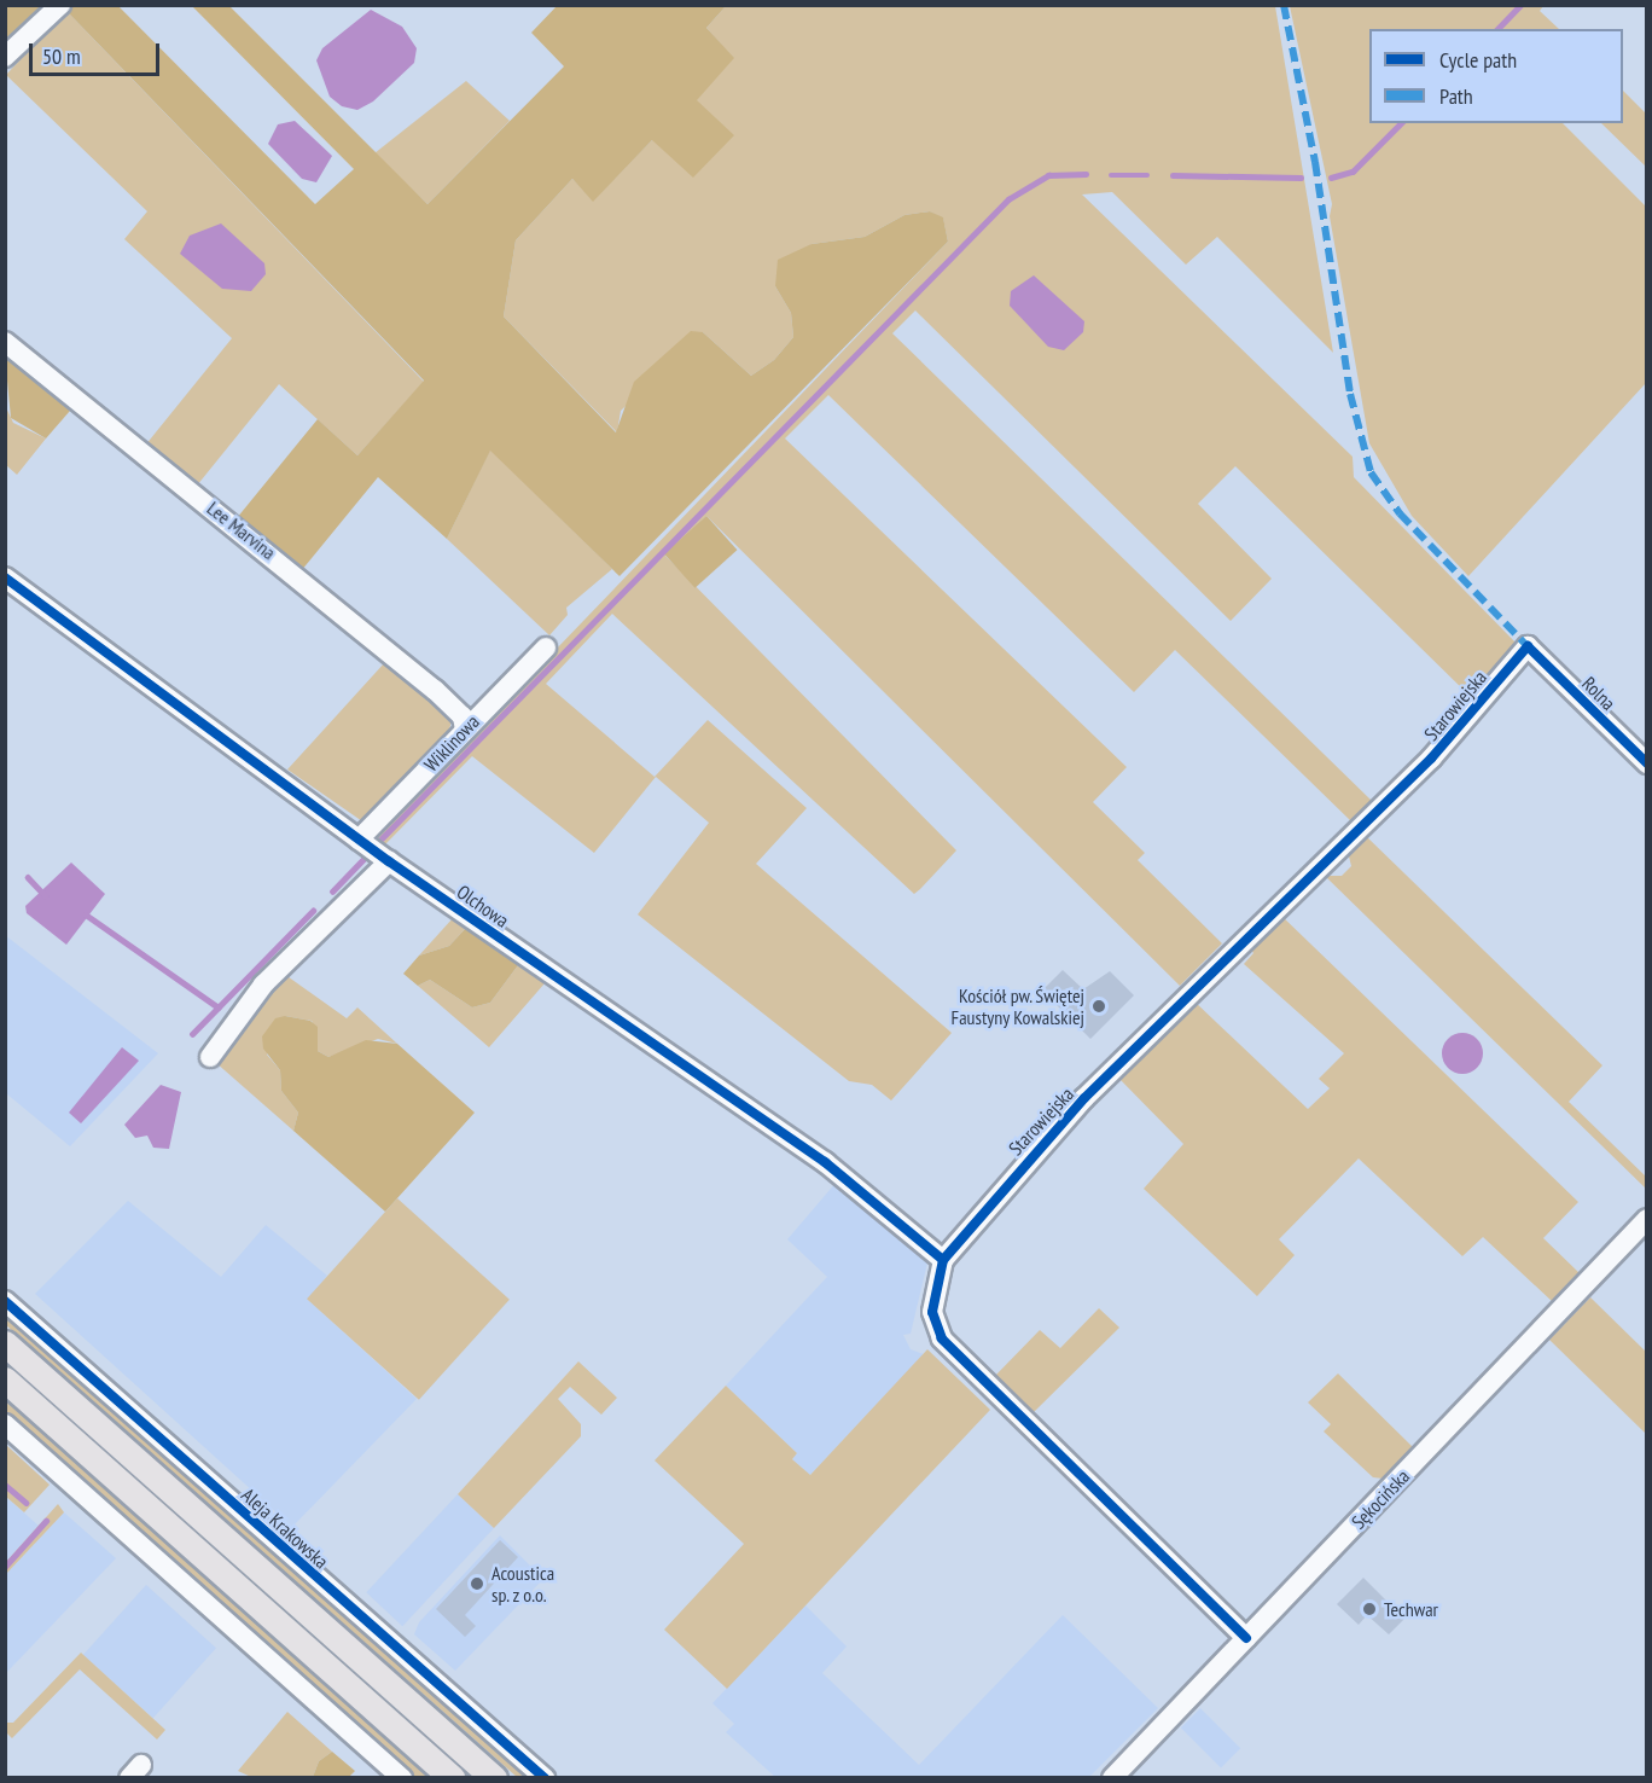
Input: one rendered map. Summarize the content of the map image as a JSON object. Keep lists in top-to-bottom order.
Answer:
{
  "streets": {
    "street": [
      "Lee Marvina",
      "Rolna",
      "Starowiejska",
      "Wiklinowa",
      "Olchowa",
      "Sękocińska",
      "Aleja Krakowska"
    ]
  },
  "crossings": [
    ["Lee Marvina", "Wiklinowa"],
    ["Rolna", "Starowiejska"],
    ["Starowiejska", "Olchowa"],
    ["Starowiejska", "Sękocińska"],
    ["Wiklinowa", "Olchowa"]
  ],
  "places": ["Kościół pw. Świętej Faustyny Kowalskiej", "Acoustica sp. z o.o.", "Techwar"],
  "legend": ["Cycle path", "Path"],
  "scale_bar": "50 m"
}
